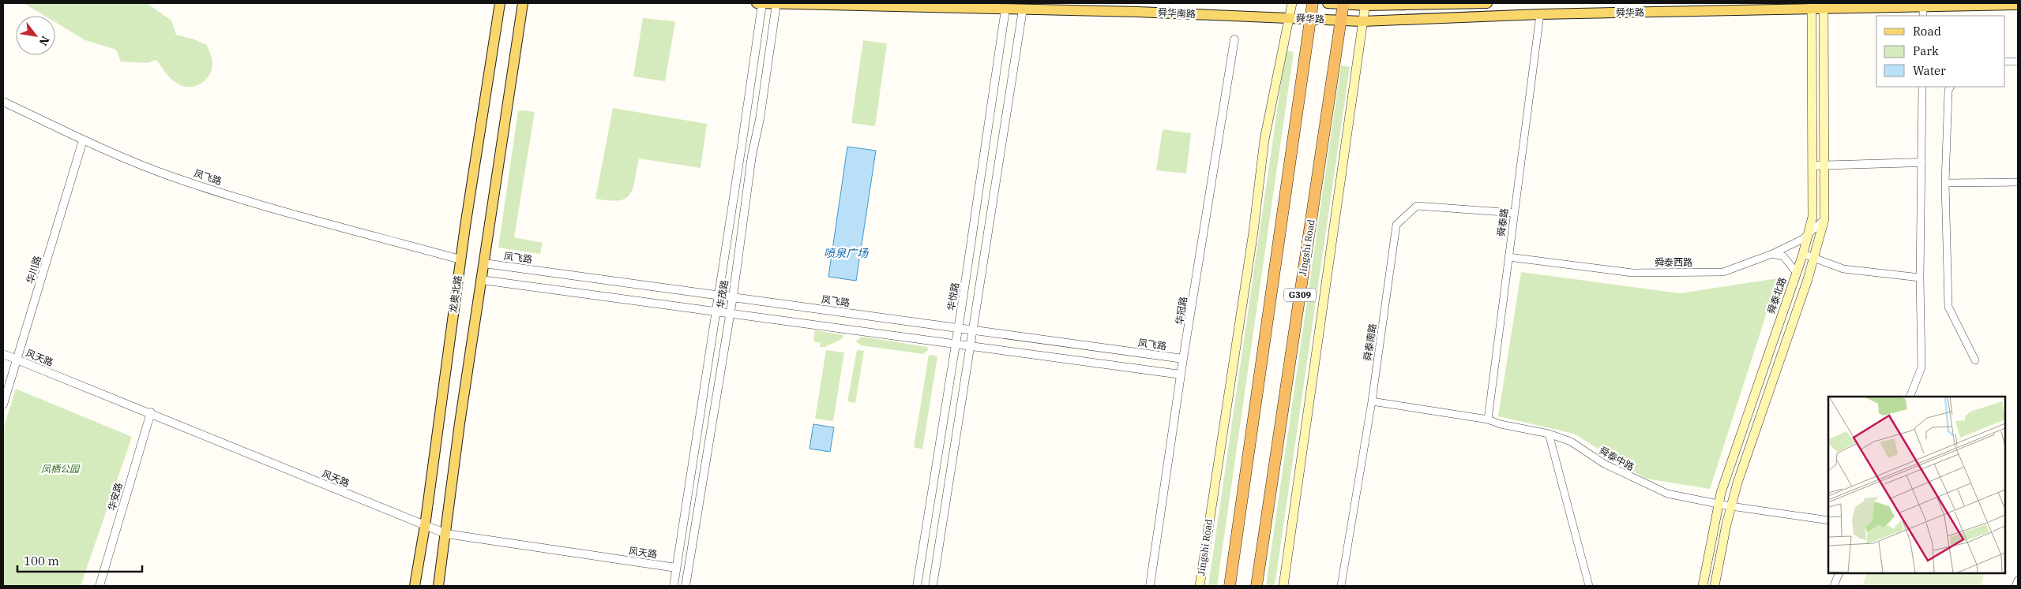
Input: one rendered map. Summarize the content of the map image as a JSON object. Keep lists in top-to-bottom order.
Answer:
{
  "streets": {
    "highway": ["Jingshi Road", "G309"],
    "main road": [
      "舜华路",
      "舜华南路",
      "龙奥北路",
      "舜泰北路"
    ],
    "street": [
      "凤飞路",
      "舜泰路",
      "舜泰西路",
      "华川路",
      "华茂路",
      "华悦路",
      "华冠路",
      "舜泰南路",
      "风天路",
      "舜泰中路",
      "华安路"
    ]
  },
  "crossings": [
    ["舜华路", "舜华南路"],
    ["舜华路", "舜泰路"],
    ["舜华路", "Jingshi Road"],
    ["舜华路", "G309"],
    ["舜华路", "舜泰北路"],
    ["舜华南路", "Jingshi Road"],
    ["舜华南路", "华茂路"],
    ["舜华南路", "华悦路"],
    ["凤飞路", "华川路"],
    ["凤飞路", "龙奥北路"],
    ["凤飞路", "华茂路"],
    ["凤飞路", "华悦路"],
    ["凤飞路", "华冠路"],
    ["舜泰路", "舜泰西路"],
    ["舜泰路", "舜泰南路"],
    ["舜泰路", "舜泰中路"],
    ["舜泰西路", "舜泰北路"],
    ["华川路", "风天路"],
    ["龙奥北路", "风天路"],
    ["华茂路", "风天路"],
    ["舜泰北路", "舜泰中路"],
    ["风天路", "华安路"]
  ],
  "water": ["喷泉广场"],
  "parks": ["凤栖公园"],
  "legend": ["Road", "Park", "Water"],
  "scale_bar": "100 m",
  "north": "bottom right"
}
